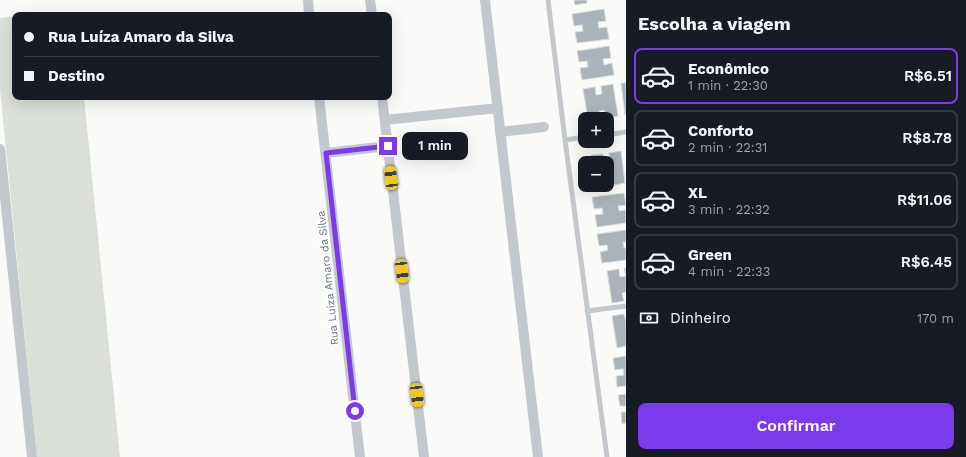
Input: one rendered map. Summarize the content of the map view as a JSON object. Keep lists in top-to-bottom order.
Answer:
{
  "streets": {
    "street": ["Rua Luíza Amaro da Silva"]
  },
  "page": {
    "heading": "Escolha a viagem",
    "banner": ["Rua Luíza Amaro da Silva", "Destino"],
    "list": [
      {
        "name": "Econômico",
        "note": "1 min · 22:30",
        "value": "R$6.51"
      },
      {
        "name": "Conforto",
        "note": "2 min · 22:31",
        "value": "R$8.78"
      },
      {
        "name": "XL",
        "note": "3 min · 22:32",
        "value": "R$11.06"
      },
      {
        "name": "Green",
        "note": "4 min · 22:33",
        "value": "R$6.45"
      }
    ],
    "map_buttons": ["+", "−"],
    "bubble": "1 min",
    "pay": ["Dinheiro", "170 m"],
    "buttons": "Confirmar"
  }
}
